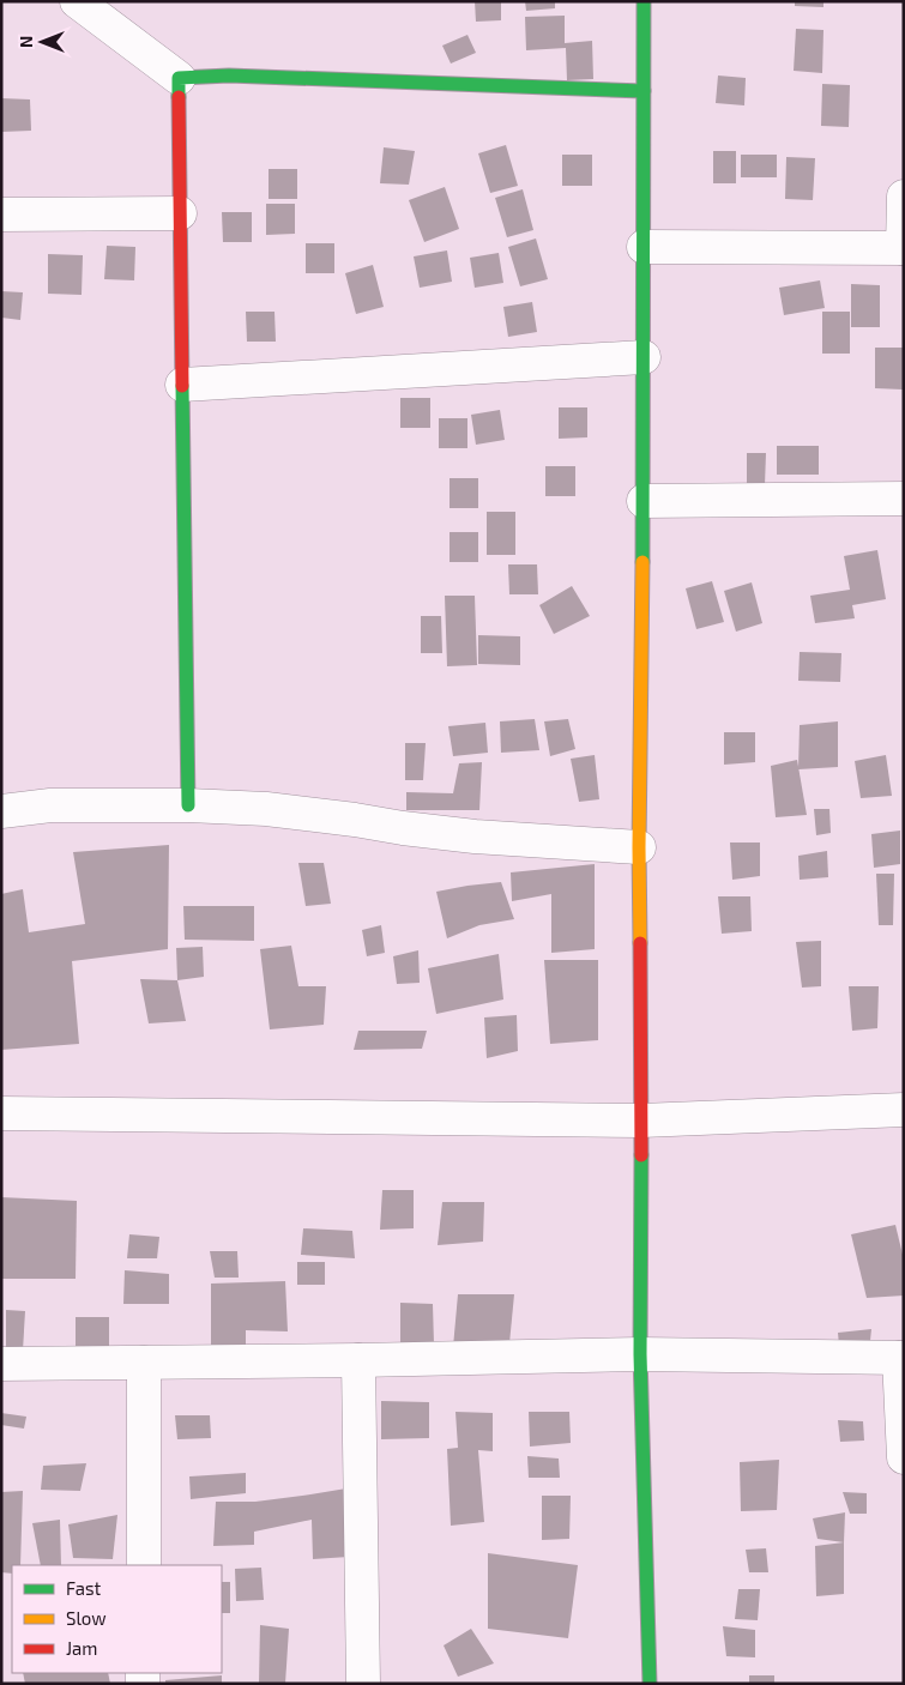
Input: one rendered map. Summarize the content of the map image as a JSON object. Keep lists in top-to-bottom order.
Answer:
{
  "legend": ["Fast", "Slow", "Jam"],
  "north": "left"
}
